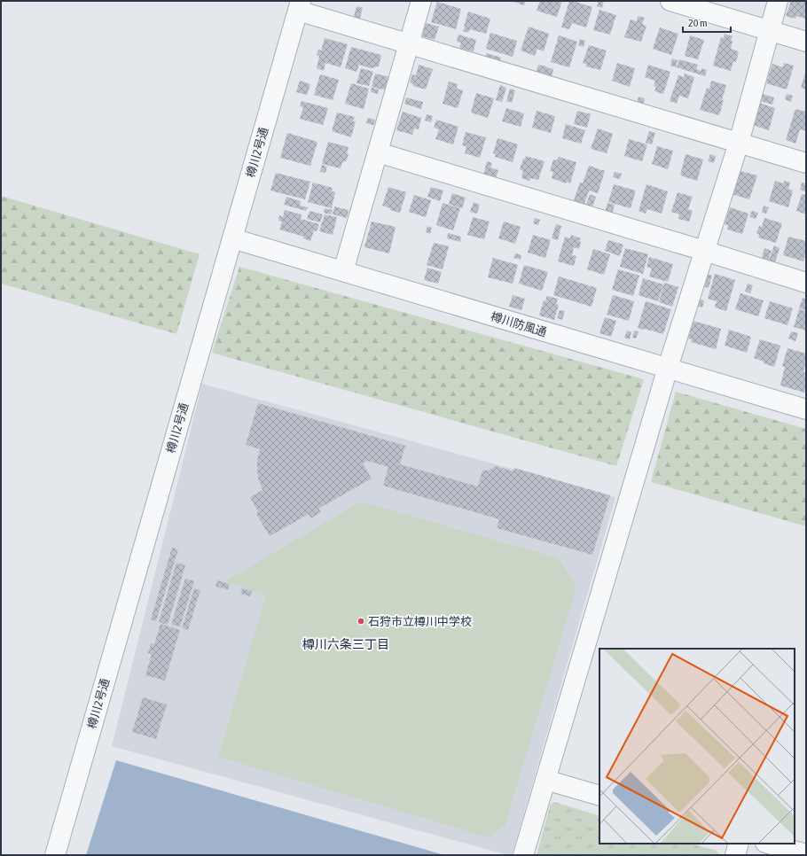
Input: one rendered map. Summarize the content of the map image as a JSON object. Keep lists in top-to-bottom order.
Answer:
{
  "streets": {
    "street": ["樽川2号通", "樽川防風通"]
  },
  "crossings": [
    ["樽川2号通", "樽川防風通"]
  ],
  "districts": ["樽川六条三丁目"],
  "places": ["石狩市立樽川中学校"],
  "scale_bar": "20 m"
}
